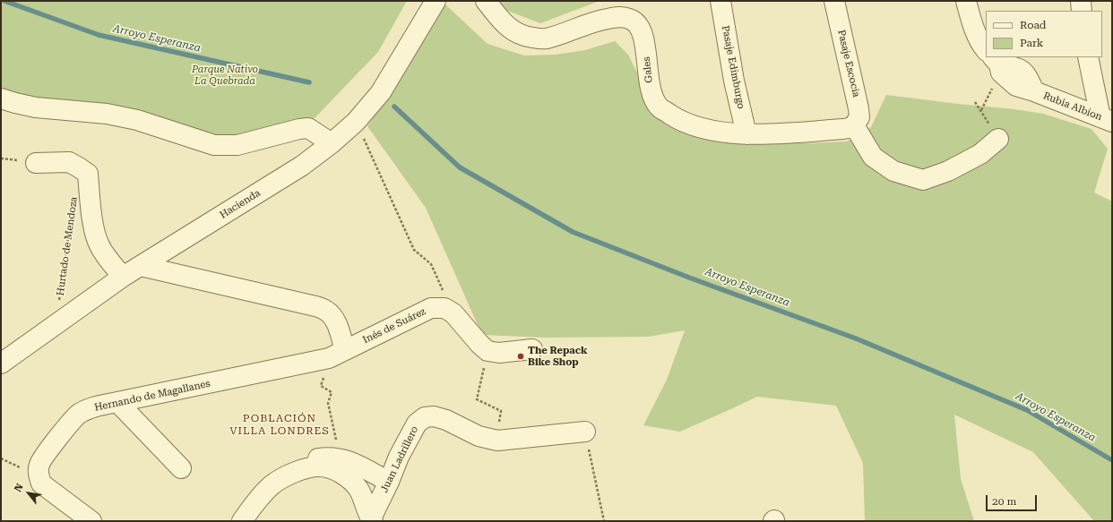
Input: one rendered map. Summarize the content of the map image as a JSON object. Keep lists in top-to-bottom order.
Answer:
{
  "streets": {
    "street": [
      "Pasaje Escocia",
      "Pasaje Edimburgo",
      "Gales",
      "Rubia Albion",
      "Hacienda",
      "Hurtado de Mendoza",
      "Inés de Suárez",
      "Hernando de Magallanes",
      "Juan Ladrillero"
    ]
  },
  "crossings": [
    ["Pasaje Escocia", "Gales"],
    ["Pasaje Edimburgo", "Gales"],
    ["Hacienda", "Hurtado de Mendoza"],
    ["Inés de Suárez", "Hernando de Magallanes"]
  ],
  "districts": ["POBLACIÓN VILLA LONDRES"],
  "water": ["Arroyo Esperanza"],
  "parks": ["Parque Nativo La Quebrada"],
  "places": ["The Repack Bike Shop"],
  "legend": ["Road", "Park"],
  "scale_bar": "20 m",
  "north": "top left"
}
